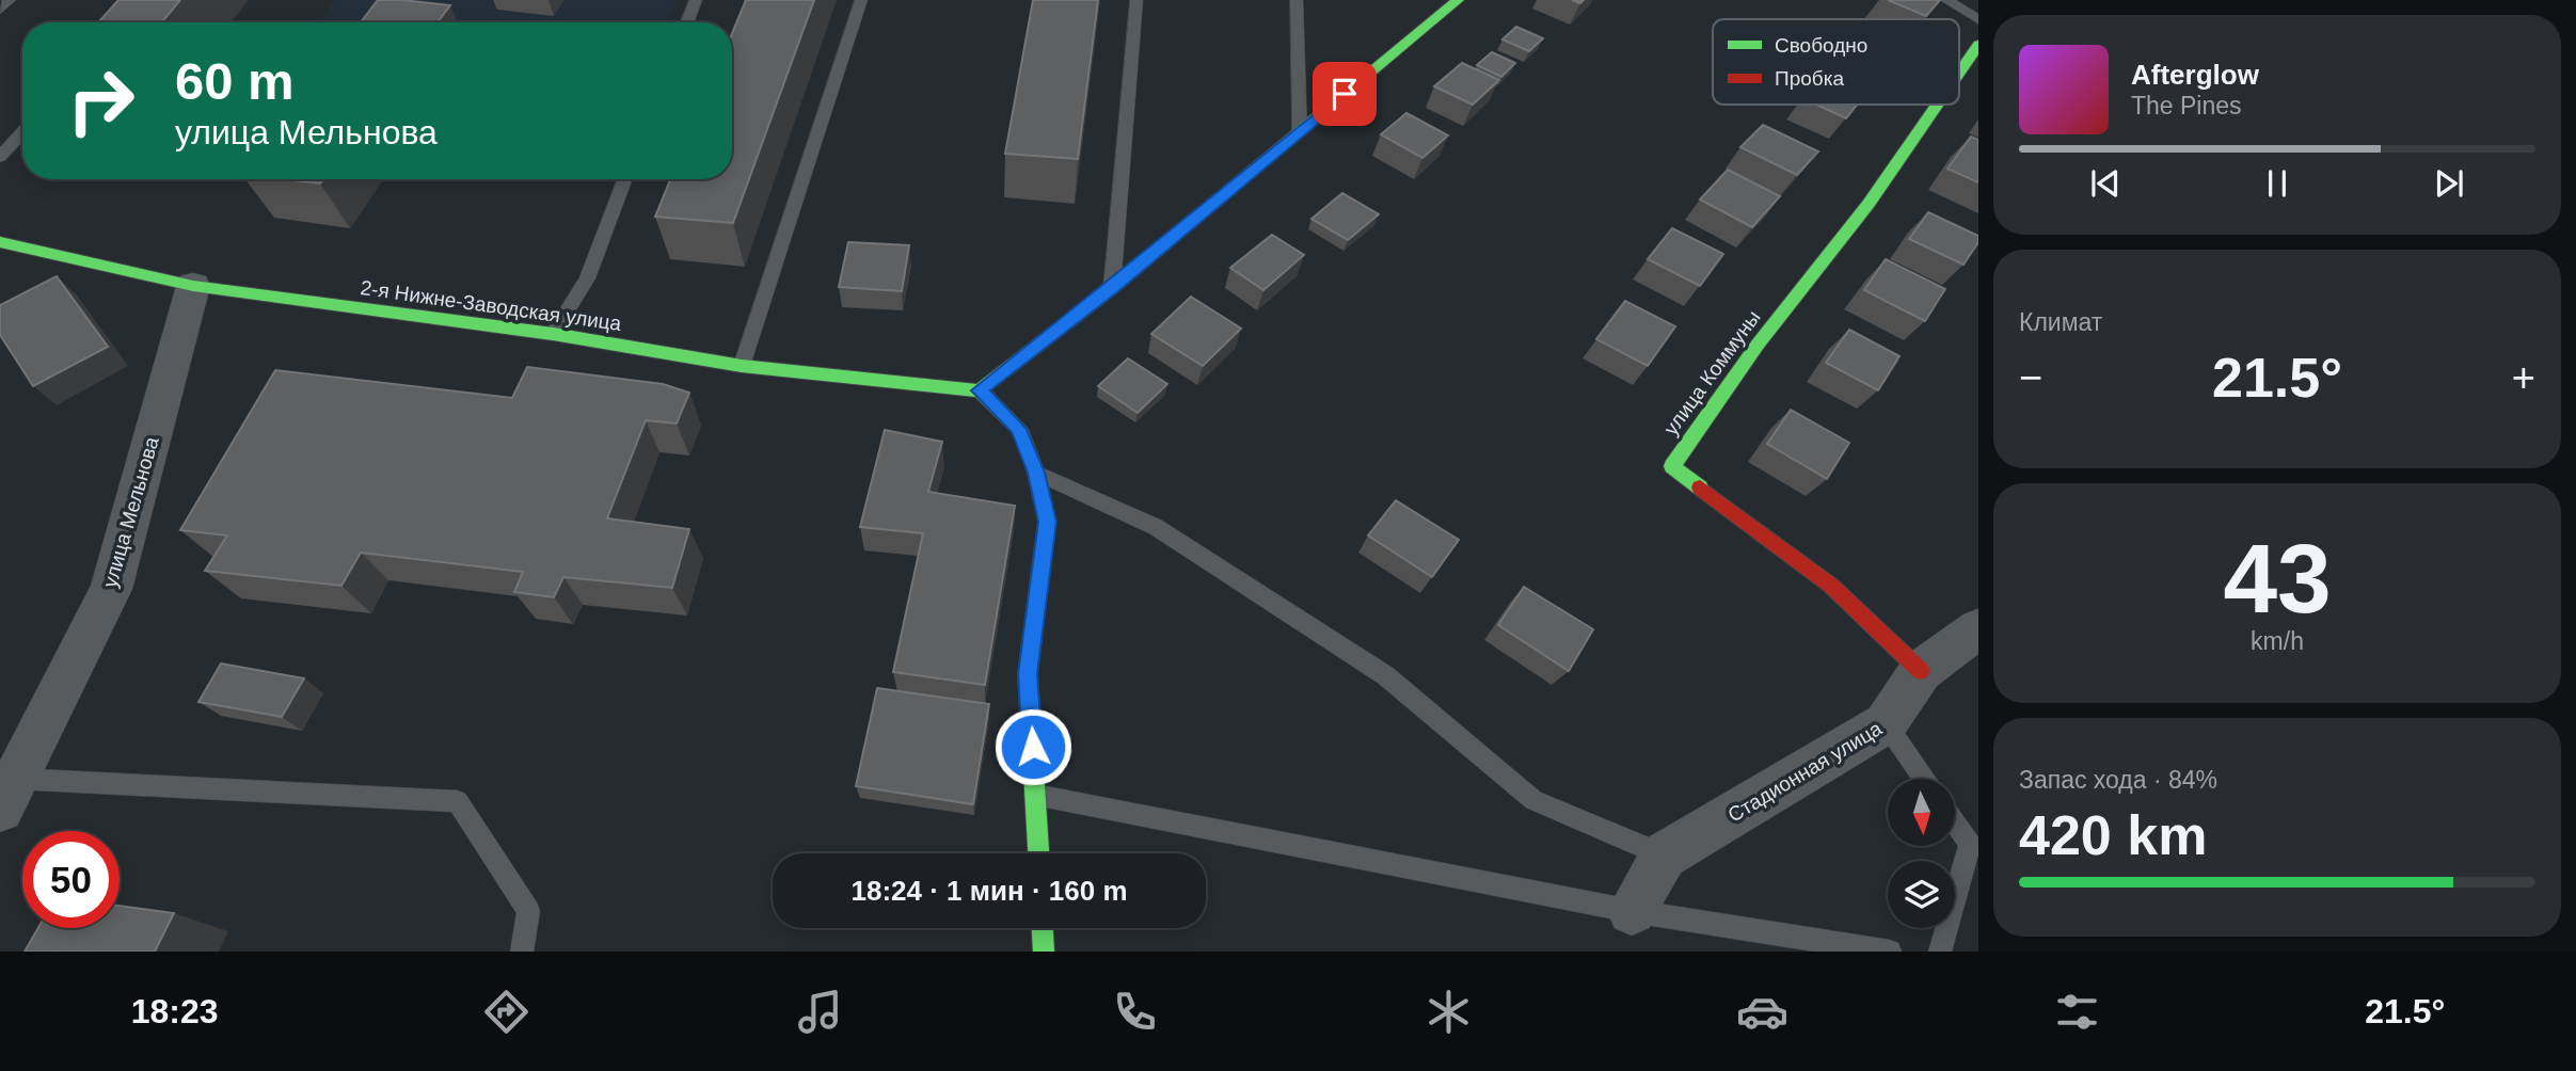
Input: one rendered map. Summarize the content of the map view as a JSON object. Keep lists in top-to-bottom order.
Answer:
{
  "streets": {
    "main road": ["2-я Нижне-Заводская улица", "улица Коммуны"],
    "street": ["улица Мельнова", "Стадионная улица"]
  },
  "crossings": [
    ["2-я Нижне-Заводская улица", "улица Мельнова"],
    ["улица Коммуны", "Стадионная улица"]
  ],
  "legend": ["Свободно", "Пробка"],
  "north": "bottom",
  "page": {
    "turn": ["60 m", "улица Мельнова"],
    "song": ["Afterglow", "The Pines"],
    "tile": [
      "Климат",
      ["43", "km/h"],
      ["Запас хода · 84%", "420 km"]
    ],
    "heat": ["−", "21.5°", "+"],
    "limit": "50",
    "trip": "18:24 · 1 мин · 160 m",
    "tabs": ["18:23", "21.5°"]
  }
}
